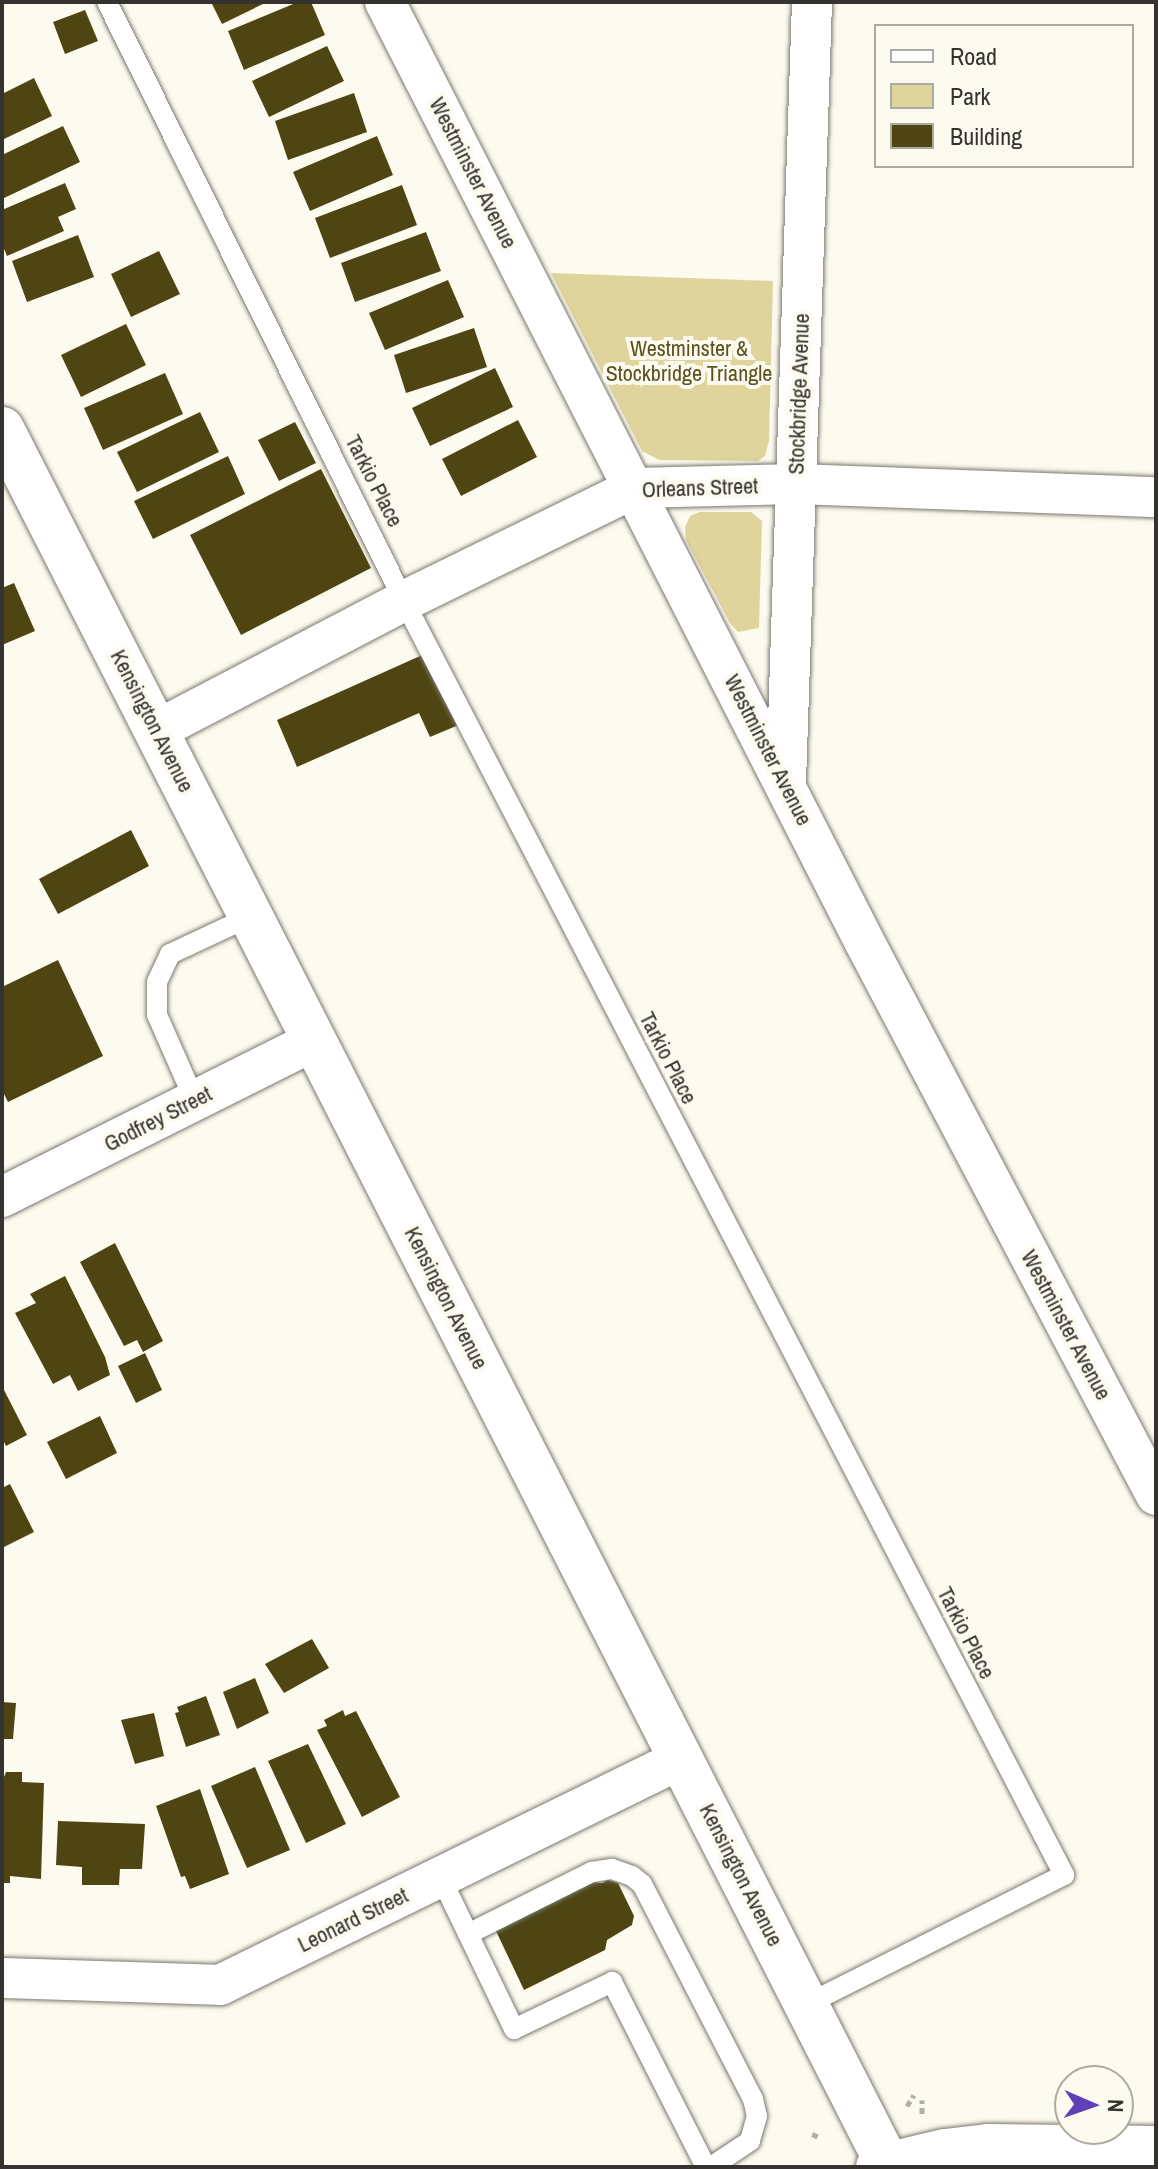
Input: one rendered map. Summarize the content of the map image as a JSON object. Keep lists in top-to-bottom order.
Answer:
{
  "streets": {
    "street": [
      "Westminster Avenue",
      "Stockbridge Avenue",
      "Orleans Street",
      "Kensington Avenue",
      "Godfrey Street",
      "Leonard Street"
    ],
    "lane": ["Tarkio Place"]
  },
  "crossings": [
    ["Westminster Avenue", "Stockbridge Avenue"],
    ["Westminster Avenue", "Orleans Street"],
    ["Stockbridge Avenue", "Orleans Street"],
    ["Tarkio Place", "Orleans Street"],
    ["Tarkio Place", "Kensington Avenue"],
    ["Orleans Street", "Kensington Avenue"],
    ["Kensington Avenue", "Godfrey Street"],
    ["Kensington Avenue", "Leonard Street"]
  ],
  "parks": ["Westminster & Stockbridge Triangle"],
  "legend": ["Road", "Park", "Building"],
  "north": "right"
}
